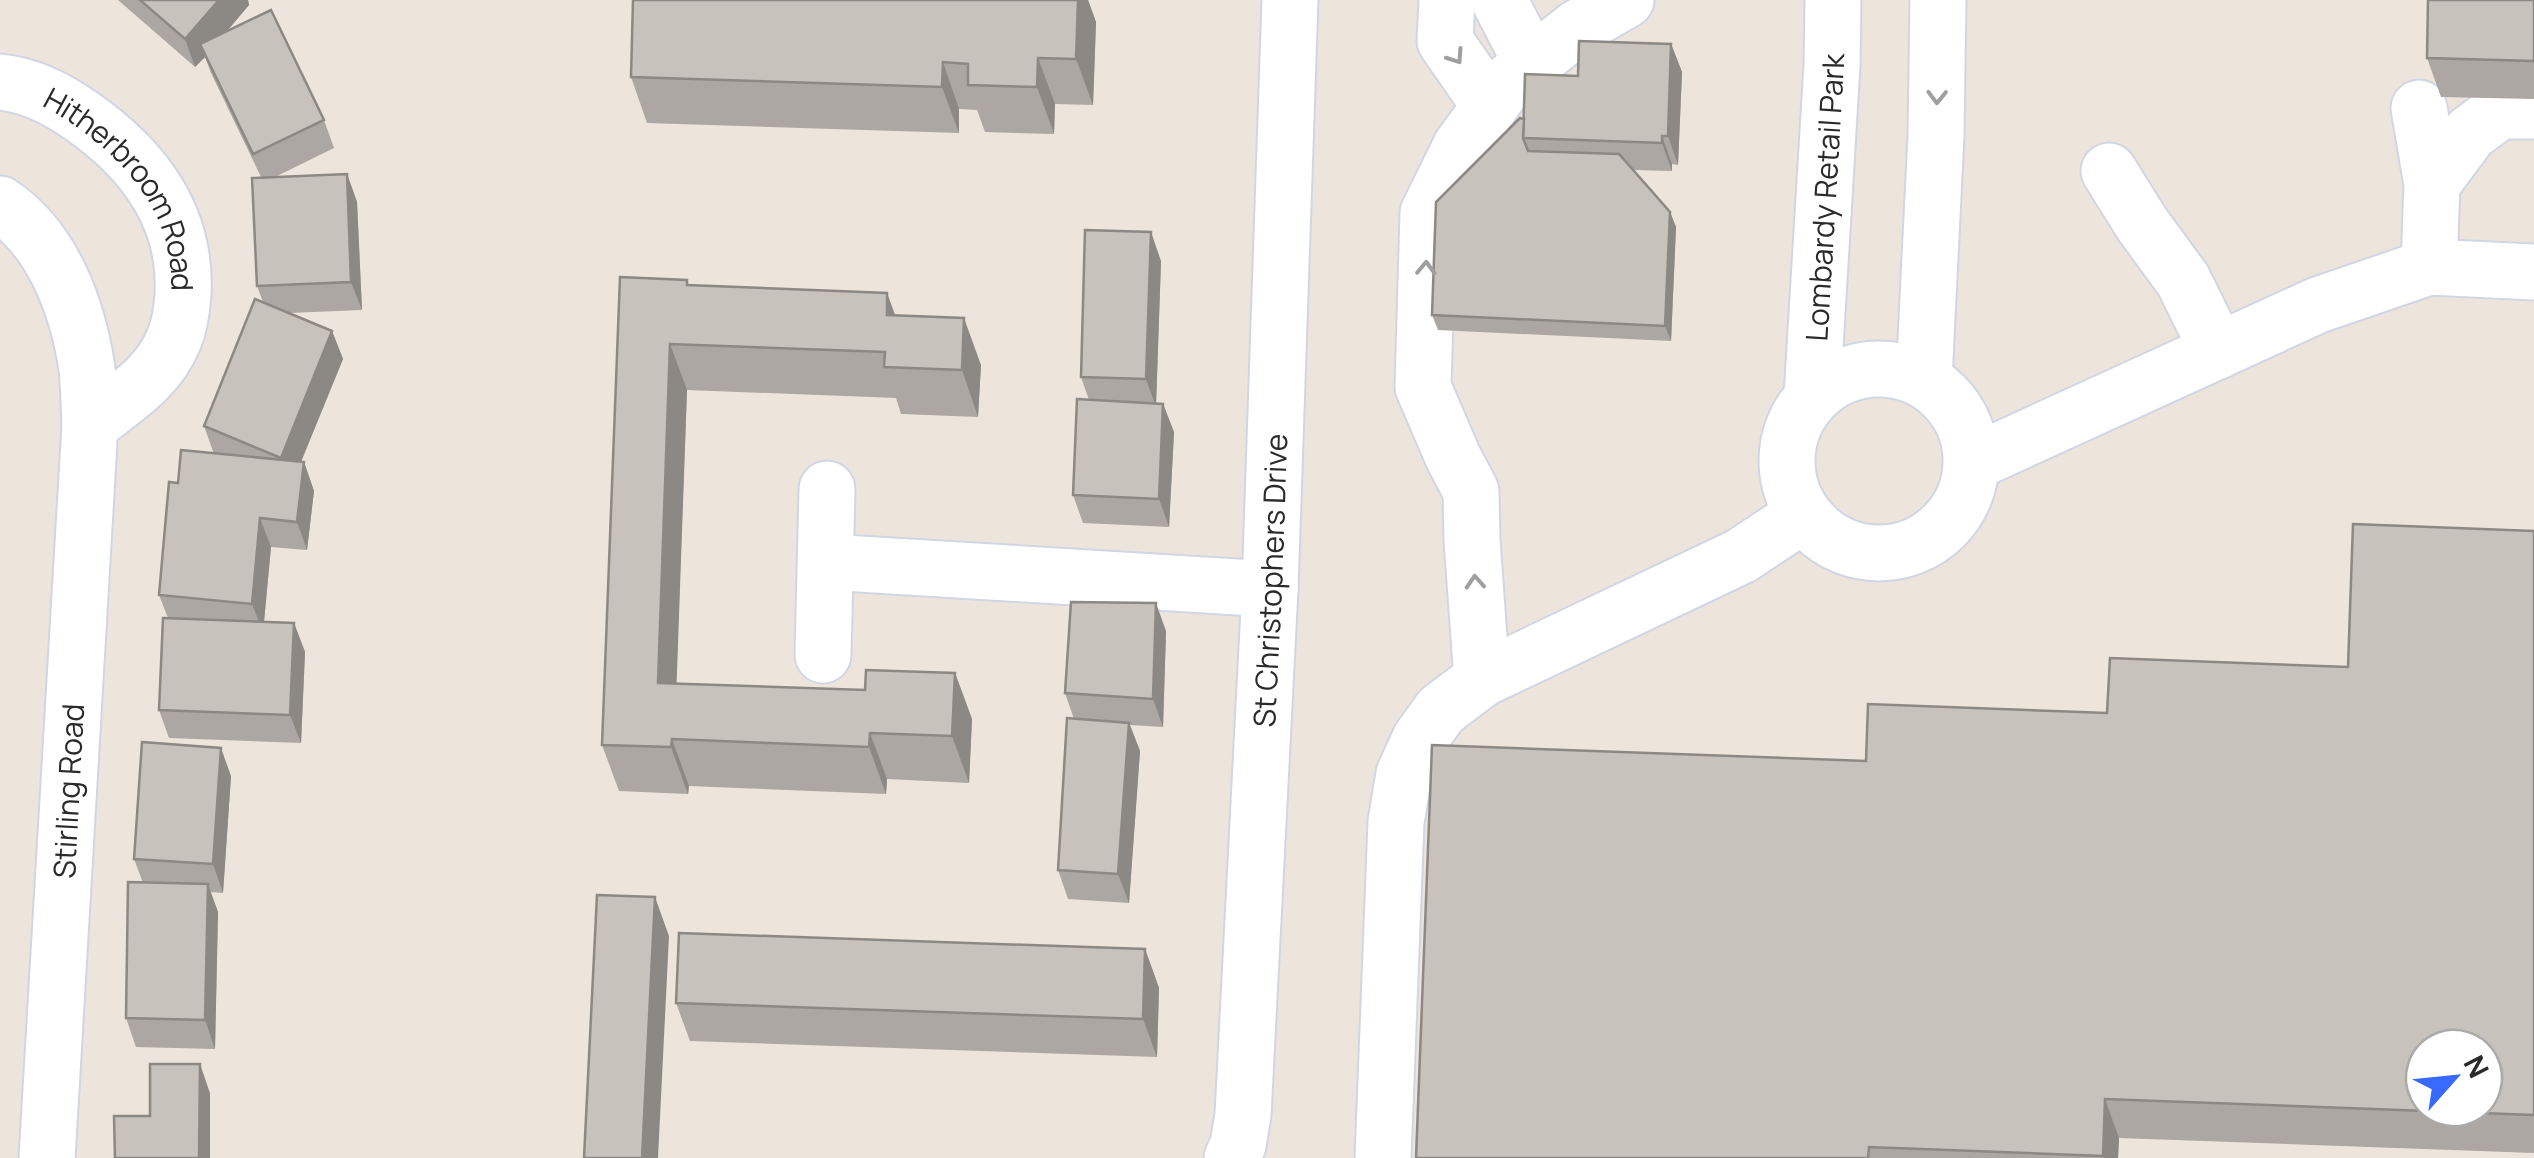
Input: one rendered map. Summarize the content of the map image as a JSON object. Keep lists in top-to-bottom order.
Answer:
{
  "streets": {
    "street": [
      "Hitherbroom Road",
      "Lombardy Retail Park",
      "St Christophers Drive",
      "Stirling Road"
    ]
  },
  "crossings": [
    ["Hitherbroom Road", "Stirling Road"]
  ],
  "north": "top right"
}
